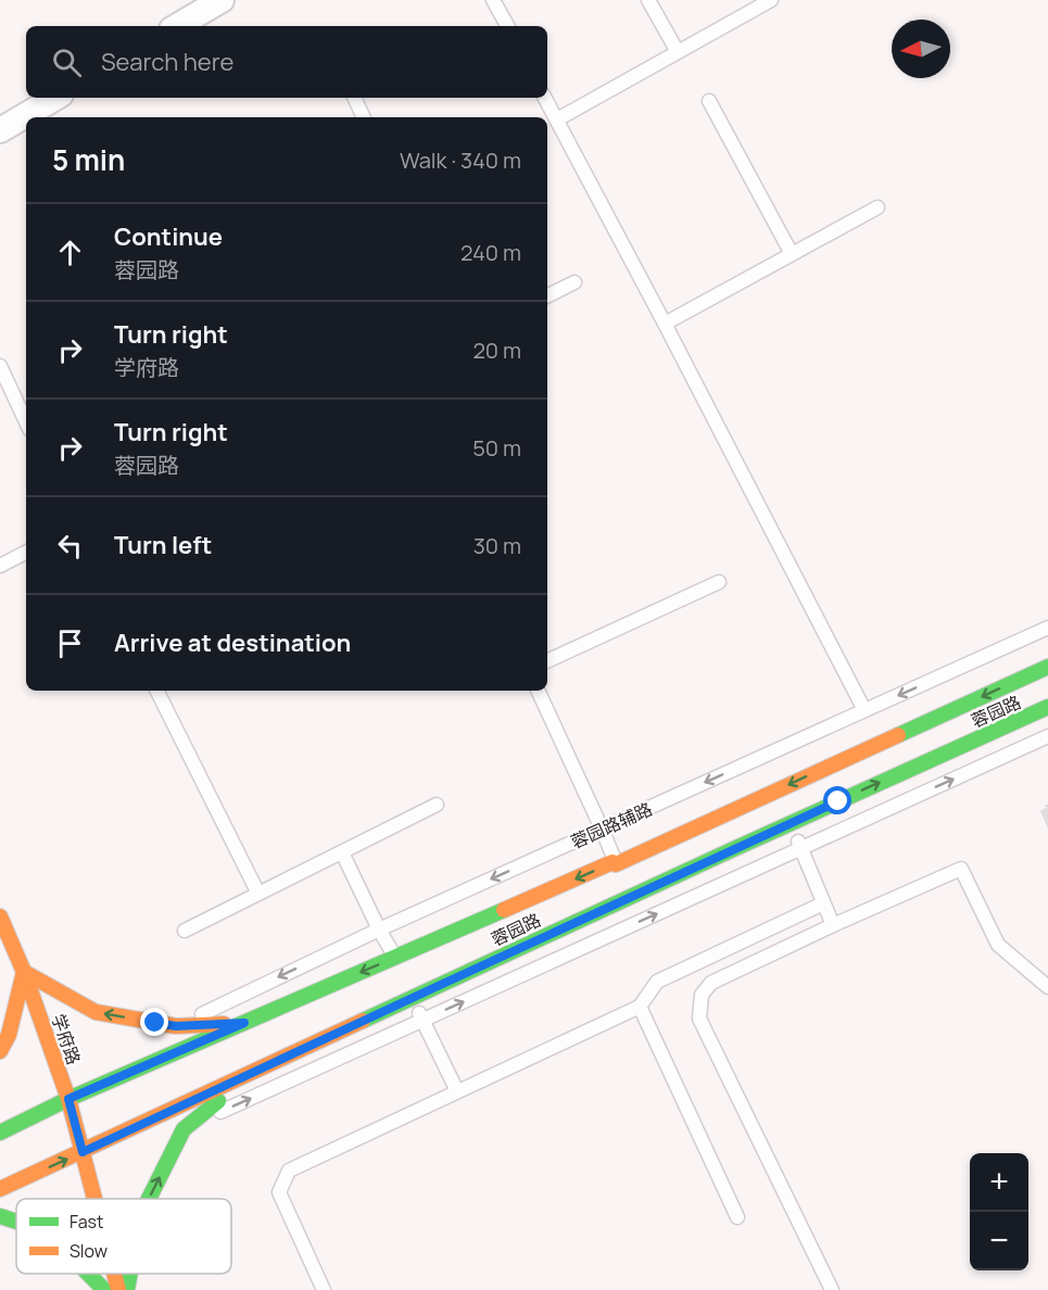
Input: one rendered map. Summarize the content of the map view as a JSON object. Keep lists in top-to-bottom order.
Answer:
{
  "streets": {
    "street": ["蓉园路", "学府路"],
    "lane": ["蓉园路辅路"]
  },
  "crossings": [
    ["蓉园路", "学府路"]
  ],
  "legend": ["Fast", "Slow"],
  "north": "left",
  "page": {
    "search": "Search here",
    "heading": ["5 min", "Walk · 340 m"],
    "list": [
      ["Continue", "蓉园路", "240 m"],
      ["Turn right", "学府路", "20 m"],
      ["Turn right", "蓉园路", "50 m"],
      ["Turn left", "30 m"],
      "Arrive at destination"
    ],
    "map_buttons": ["+", "−"]
  }
}
